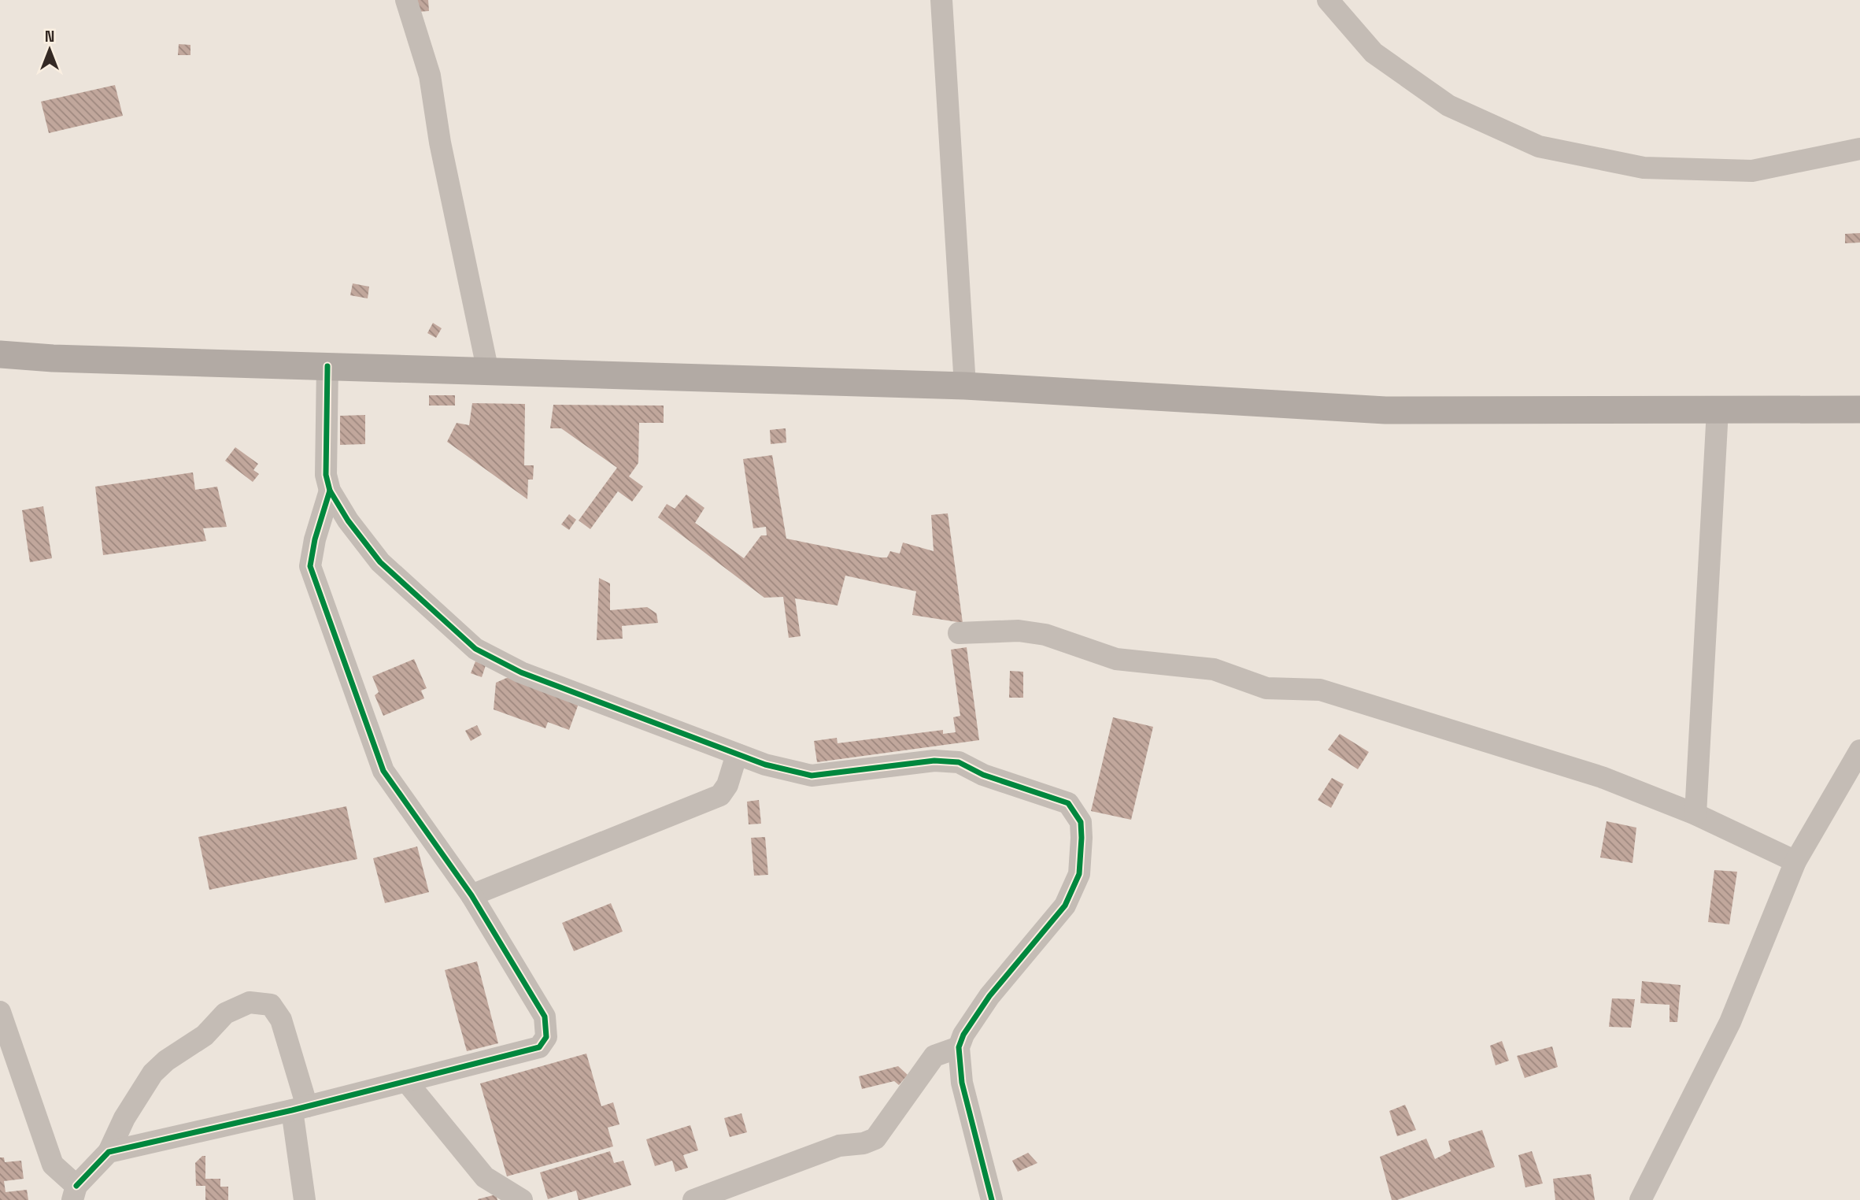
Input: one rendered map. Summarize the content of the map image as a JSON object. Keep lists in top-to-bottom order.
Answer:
{
  "north": "top"
}
